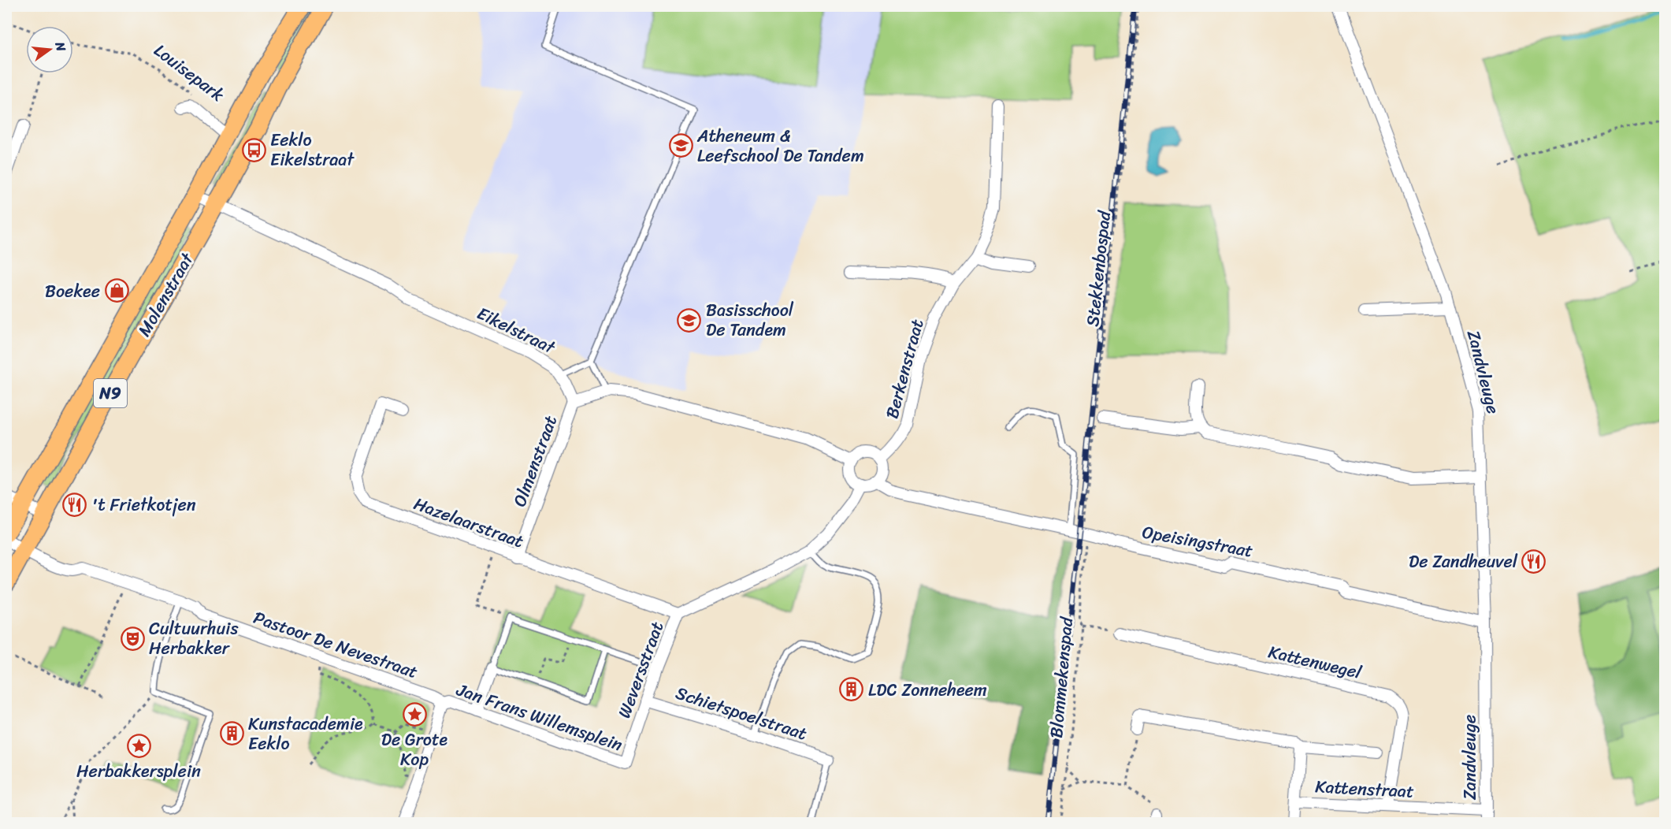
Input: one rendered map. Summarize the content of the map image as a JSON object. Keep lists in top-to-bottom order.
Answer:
{
  "streets": {
    "main road": ["Molenstraat", "N9"],
    "street": [
      "Louisepark",
      "Eikelstraat",
      "Berkenstraat",
      "Zandvleuge",
      "Olmenstraat",
      "Hazelaarstraat",
      "Opeisingstraat",
      "Pastoor De Nevestraat",
      "Kattenwegel",
      "Weversstraat",
      "Schietspoelstraat",
      "Jan Frans Willemsplein",
      "Kattenstraat"
    ],
    "path": ["Stekkenbospad", "Blommekenspad"]
  },
  "crossings": [
    ["Louisepark", "Molenstraat"],
    ["Stekkenbospad", "Opeisingstraat"],
    ["Stekkenbospad", "Blommekenspad"],
    ["Molenstraat", "Eikelstraat"],
    ["Molenstraat", "Pastoor De Nevestraat"],
    ["Eikelstraat", "Olmenstraat"],
    ["Berkenstraat", "Opeisingstraat"],
    ["Zandvleuge", "Opeisingstraat"],
    ["Zandvleuge", "Kattenstraat"],
    ["Olmenstraat", "Hazelaarstraat"],
    ["Hazelaarstraat", "Weversstraat"],
    ["Opeisingstraat", "Blommekenspad"],
    ["Pastoor De Nevestraat", "Jan Frans Willemsplein"],
    ["Kattenwegel", "Kattenstraat"],
    ["Weversstraat", "Schietspoelstraat"],
    ["Weversstraat", "Jan Frans Willemsplein"]
  ],
  "places": {
    "school or university": ["Atheneum & Leefschool De Tandem", "Basisschool De Tandem"],
    "bus stop": ["Eeklo Eikelstraat"],
    "shop": ["Boekee"],
    "restaurant": ["'t Frietkotjen", "De Zandheuvel"],
    "theatre": ["Cultuurhuis Herbakker"],
    "building": ["LDC Zonneheem", "Kunstacademie Eeklo"],
    "place": ["De Grote Kop", "Herbakkersplein"]
  },
  "north": "right"
}
